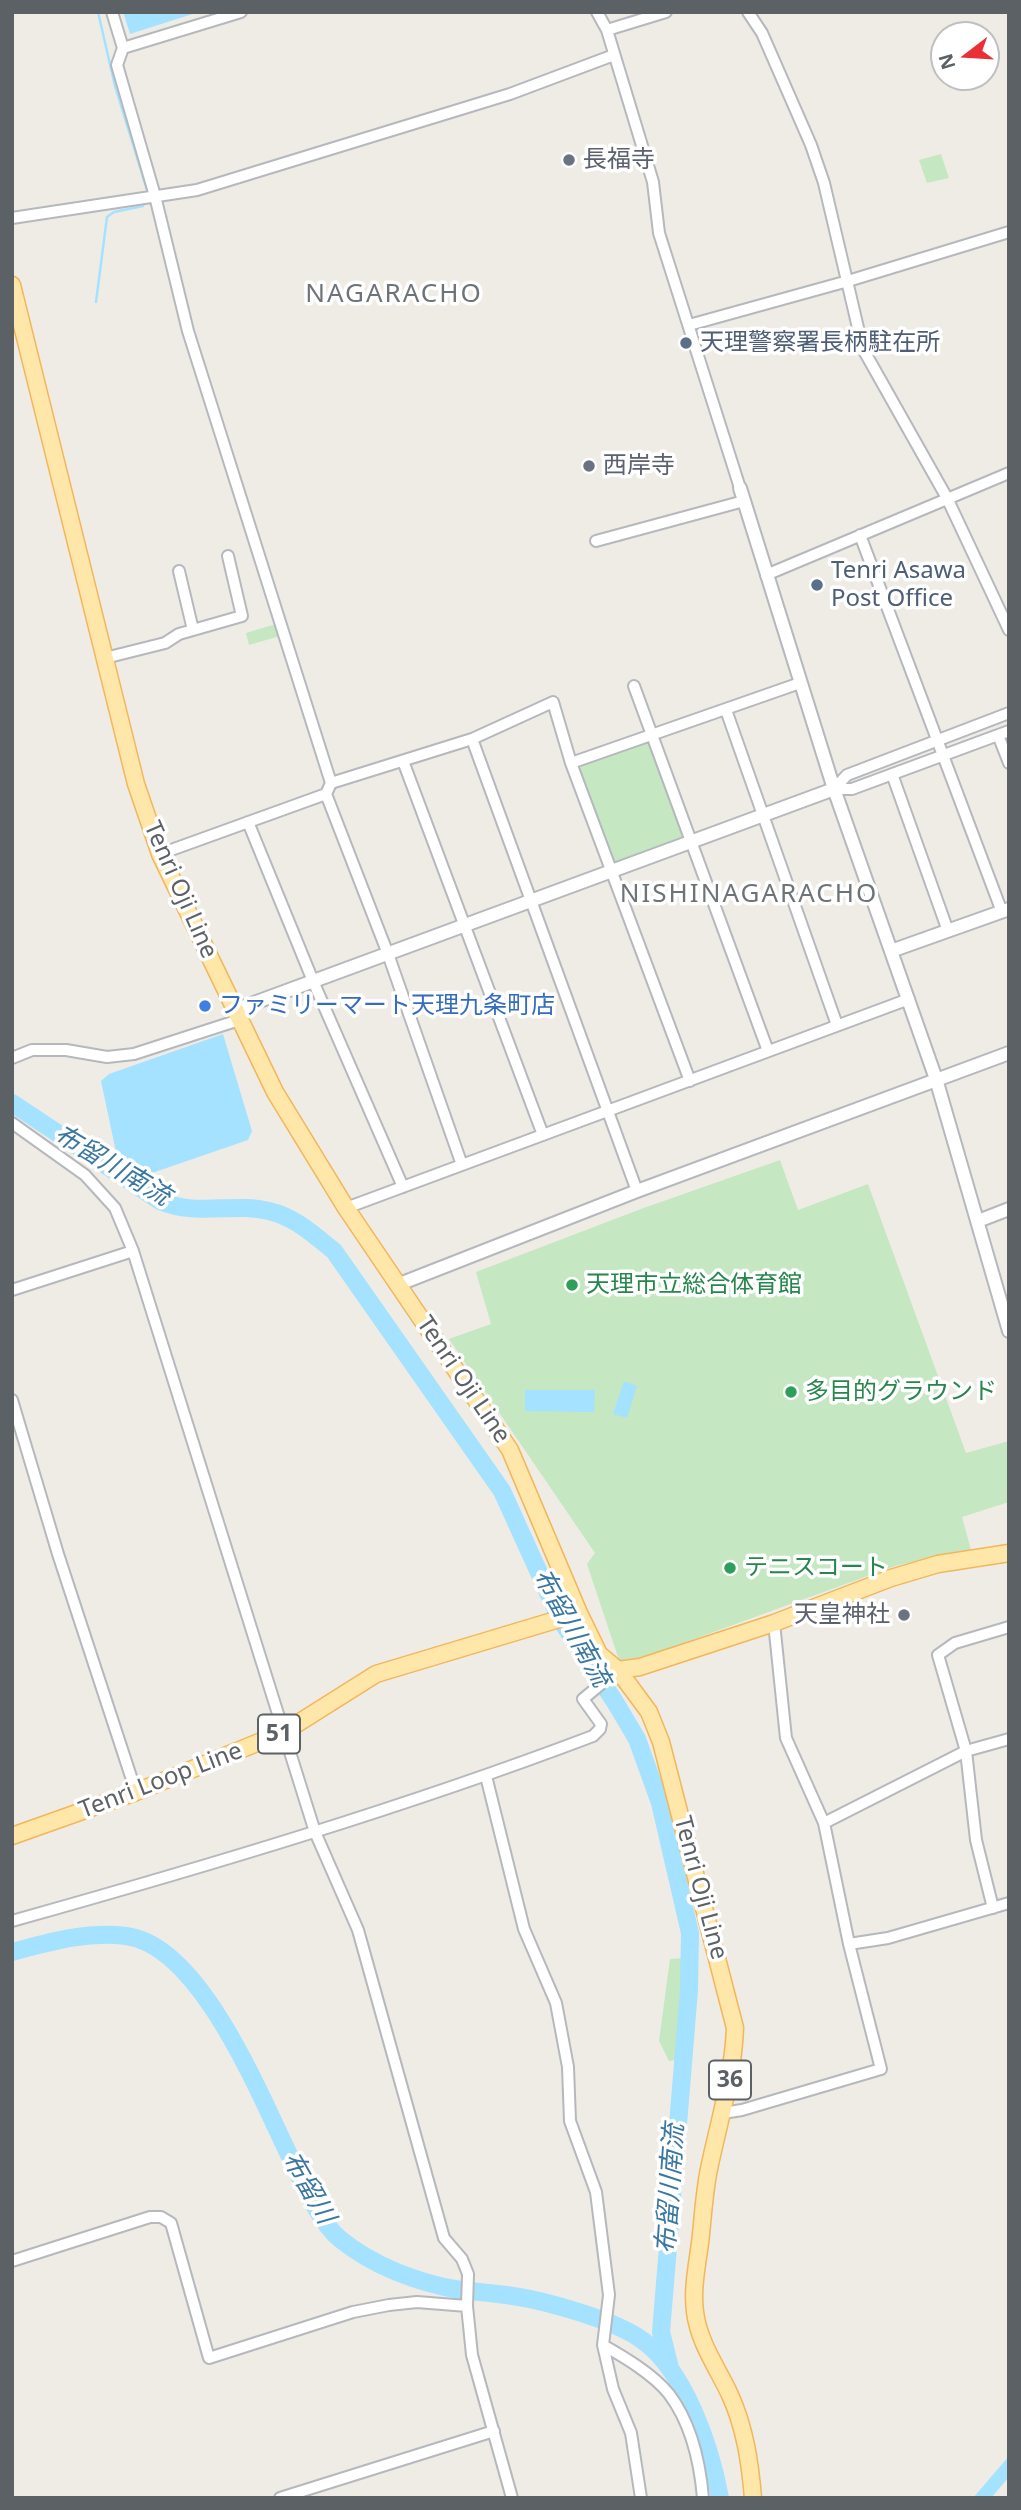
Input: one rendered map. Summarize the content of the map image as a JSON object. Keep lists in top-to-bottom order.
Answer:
{
  "streets": {
    "main road": [
      "Tenri Oji Line",
      "51",
      "Tenri Loop Line",
      "36"
    ]
  },
  "crossings": [
    ["Tenri Oji Line", "Tenri Loop Line"]
  ],
  "districts": ["NAGARACHO", "NISHINAGARACHO"],
  "water": ["布留川南流", "布留川"],
  "places": [
    "長福寺",
    "天理警察署長柄駐在所",
    "西岸寺",
    "Tenri Asawa Post Office",
    "ファミリーマート天理九条町店",
    "天理市立総合体育館",
    "多目的グラウンド",
    "テニスコート",
    "天皇神社"
  ],
  "north": "left"
}
